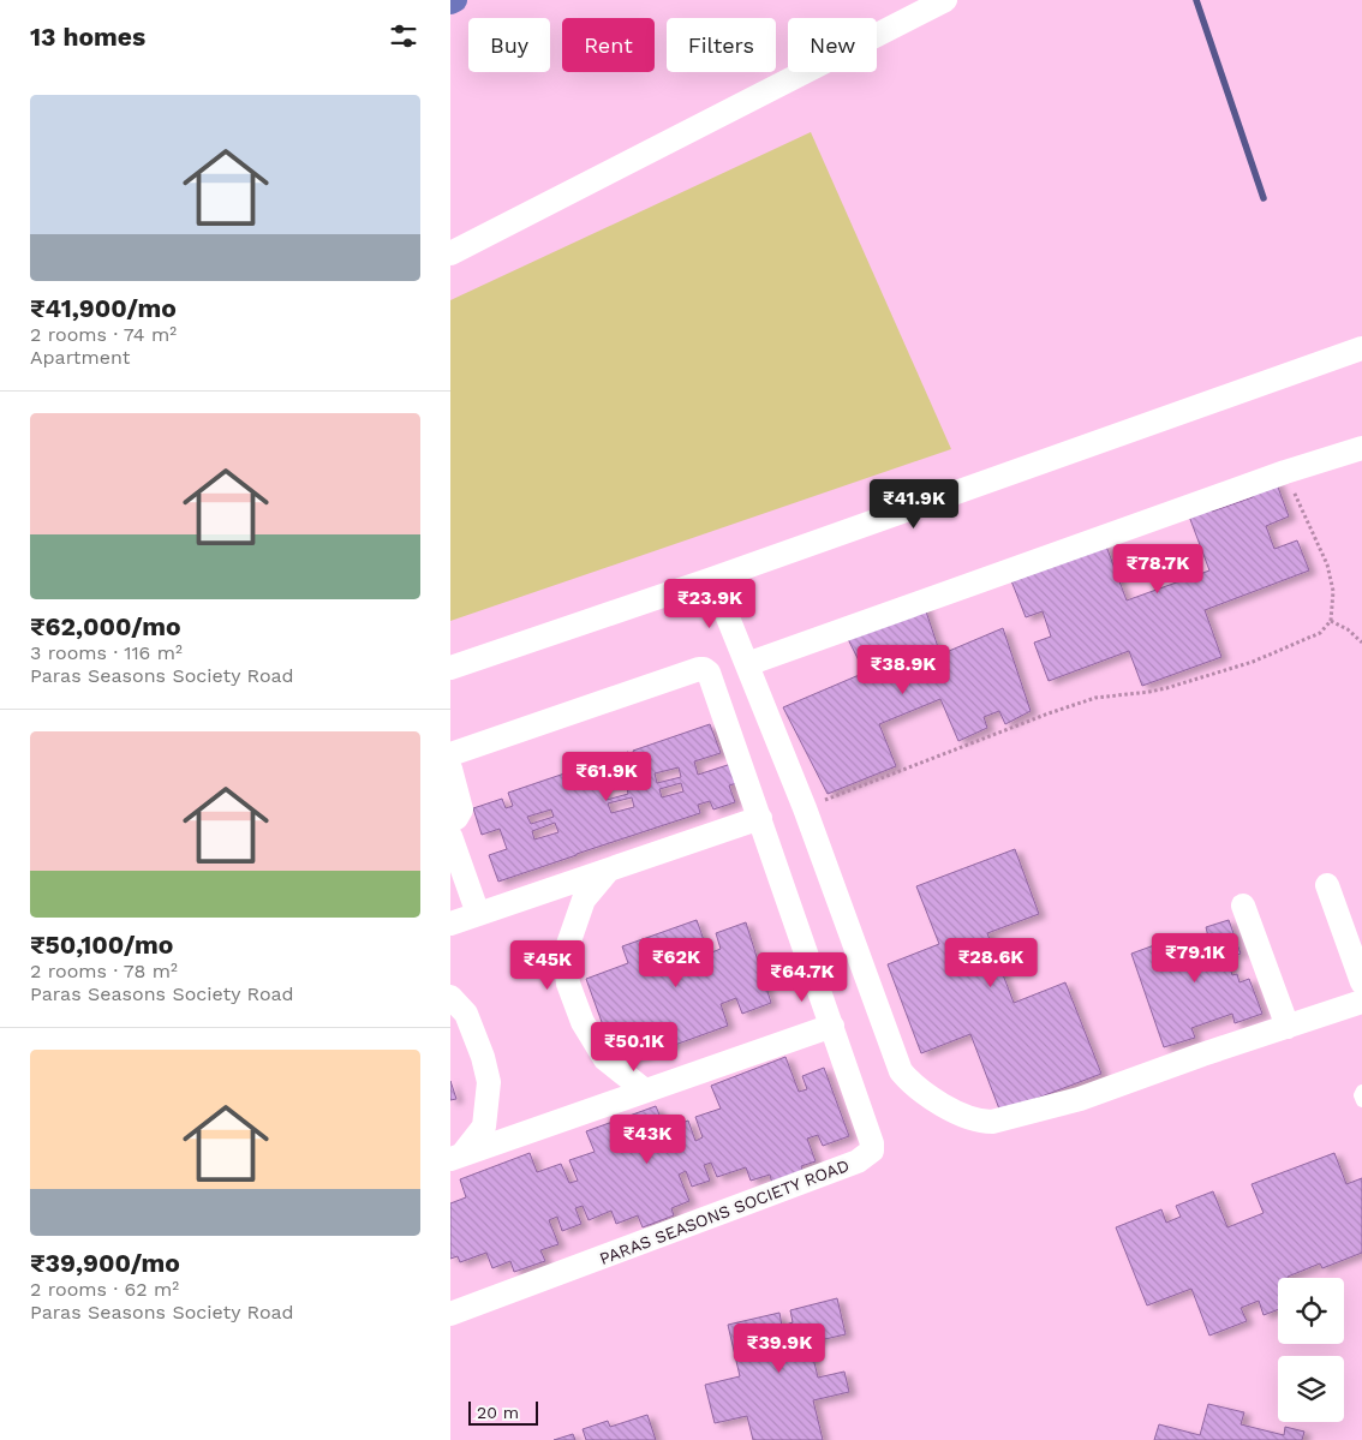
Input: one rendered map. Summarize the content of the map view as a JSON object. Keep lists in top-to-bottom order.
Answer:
{
  "streets": {
    "street": ["PARAS SEASONS SOCIETY ROAD"]
  },
  "scale_bar": "20 m",
  "page": {
    "heading": "13 homes",
    "chip": [
      "Buy",
      "Rent",
      "Filters",
      "New"
    ],
    "list": [
      {
        "name": "₹41,900/mo",
        "note": "2 rooms · 74 m² · Apartment"
      },
      {
        "name": "₹62,000/mo",
        "note": "3 rooms · 116 m² · Paras Seasons Society Road"
      },
      {
        "name": "₹50,100/mo",
        "note": "2 rooms · 78 m² · Paras Seasons Society Road"
      },
      {
        "name": "₹39,900/mo",
        "note": "2 rooms · 62 m² · Paras Seasons Society Road"
      }
    ],
    "price": [
      "₹41.9K",
      "₹78.7K",
      "₹23.9K",
      "₹38.9K",
      "₹61.9K",
      "₹79.1K",
      "₹62K",
      "₹28.6K",
      "₹45K",
      "₹64.7K",
      "₹50.1K",
      "₹43K",
      "₹39.9K"
    ],
    "scale": "20 m"
  }
}
